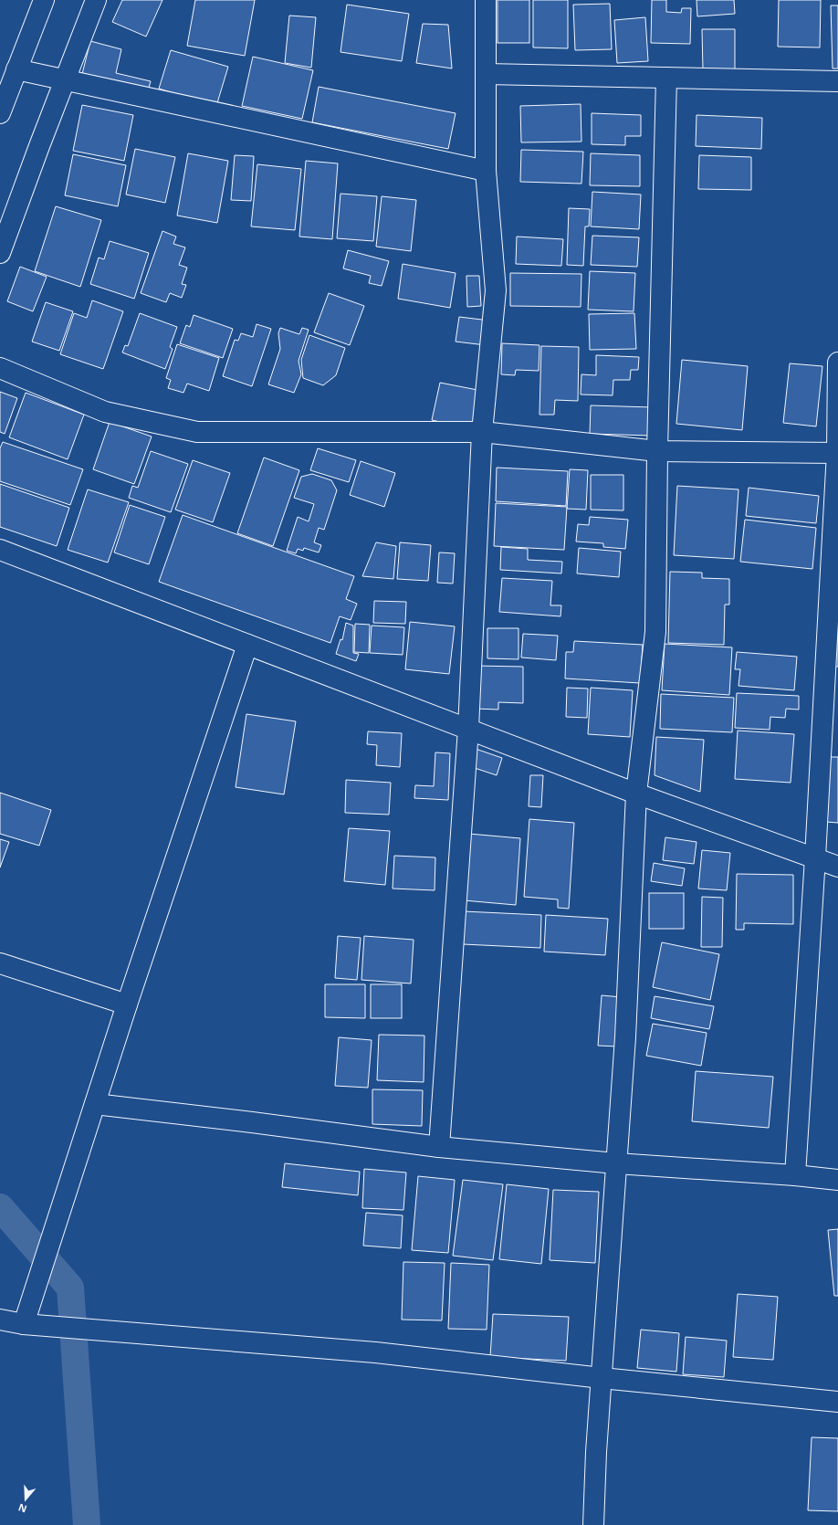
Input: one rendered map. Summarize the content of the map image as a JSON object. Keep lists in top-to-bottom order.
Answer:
{
  "north": "bottom"
}
